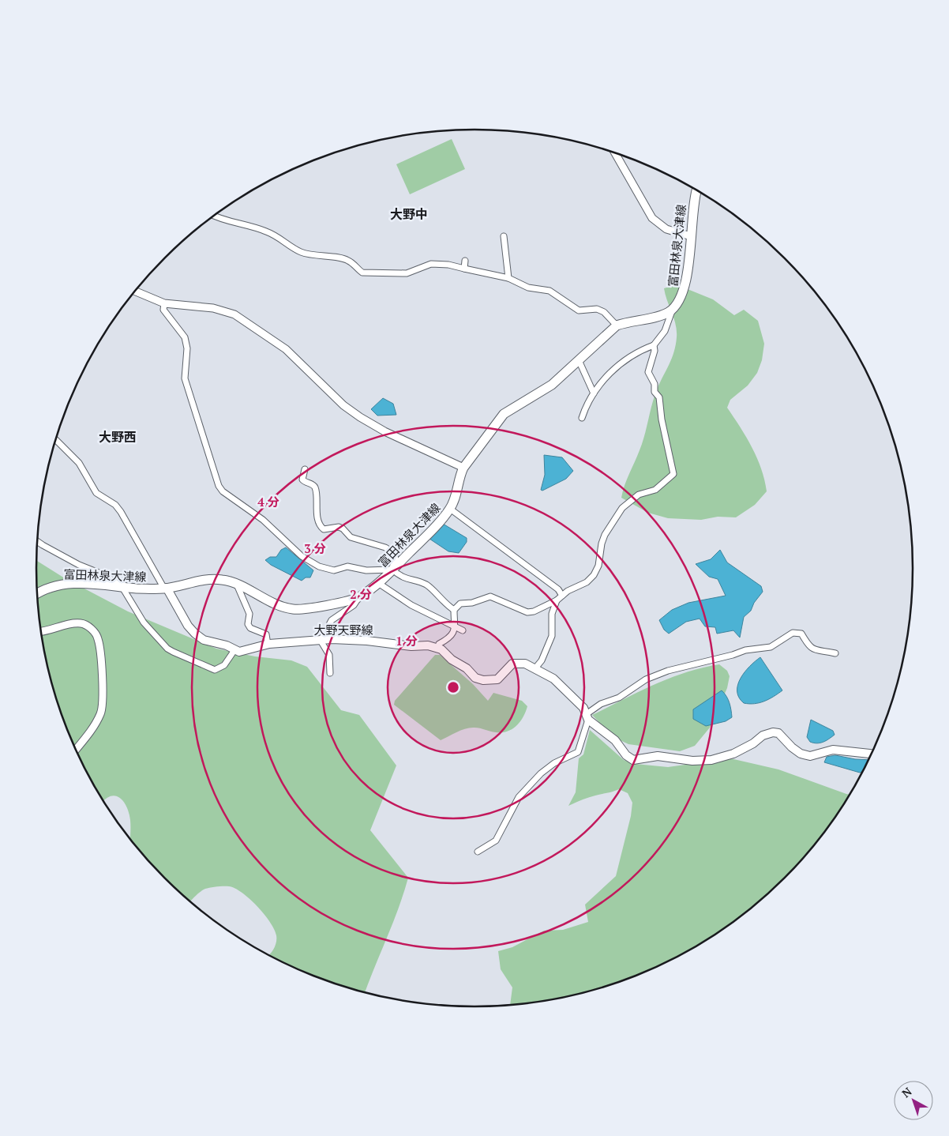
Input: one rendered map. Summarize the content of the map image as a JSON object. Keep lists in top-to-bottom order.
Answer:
{
  "streets": {
    "main road": ["富田林泉大津線", "大野天野線"]
  },
  "crossings": [
    ["富田林泉大津線", "大野天野線"]
  ],
  "districts": ["大野中", "大野西"],
  "north": "top left",
  "rings": [
    "4 分",
    "3 分",
    "2 分",
    "1 分"
  ]
}
